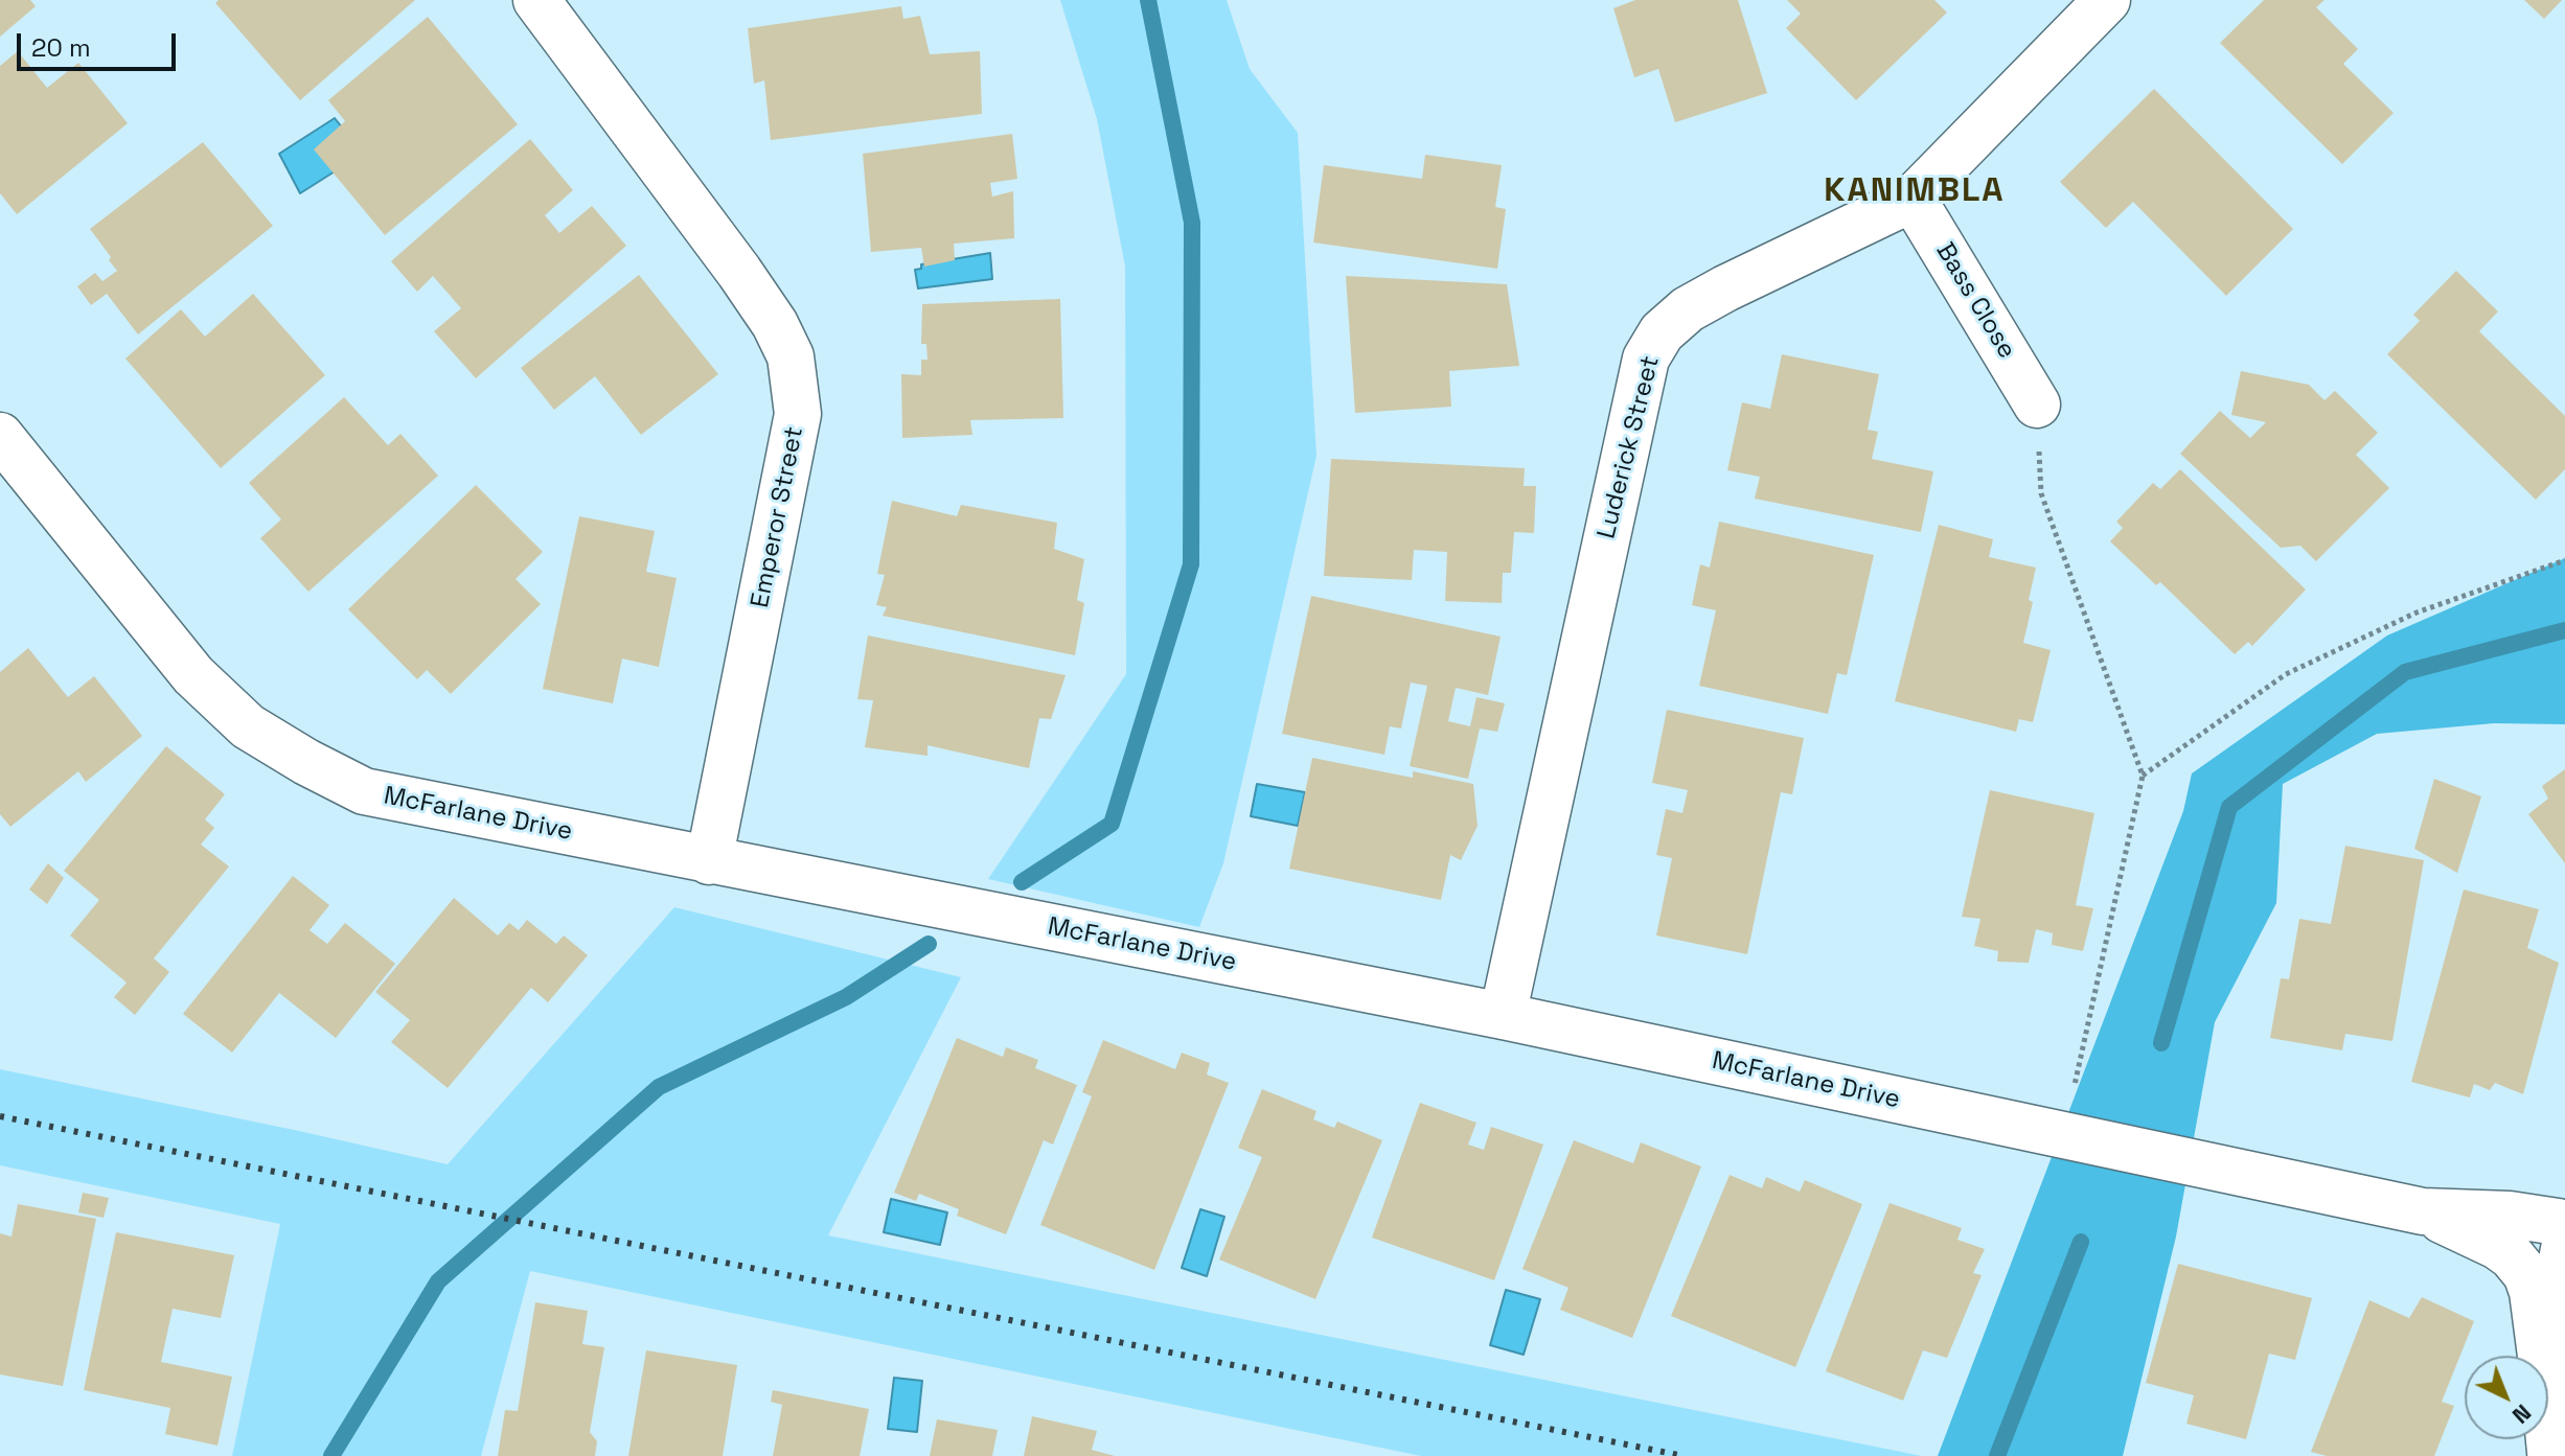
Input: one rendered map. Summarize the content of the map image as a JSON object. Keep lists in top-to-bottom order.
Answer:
{
  "streets": {
    "street": [
      "Bass Close",
      "Luderick Street",
      "Emperor Street",
      "McFarlane Drive"
    ]
  },
  "crossings": [
    ["Bass Close", "Luderick Street"],
    ["Luderick Street", "McFarlane Drive"],
    ["Emperor Street", "McFarlane Drive"]
  ],
  "districts": ["KANIMBLA"],
  "scale_bar": "20 m",
  "north": "bottom right"
}
